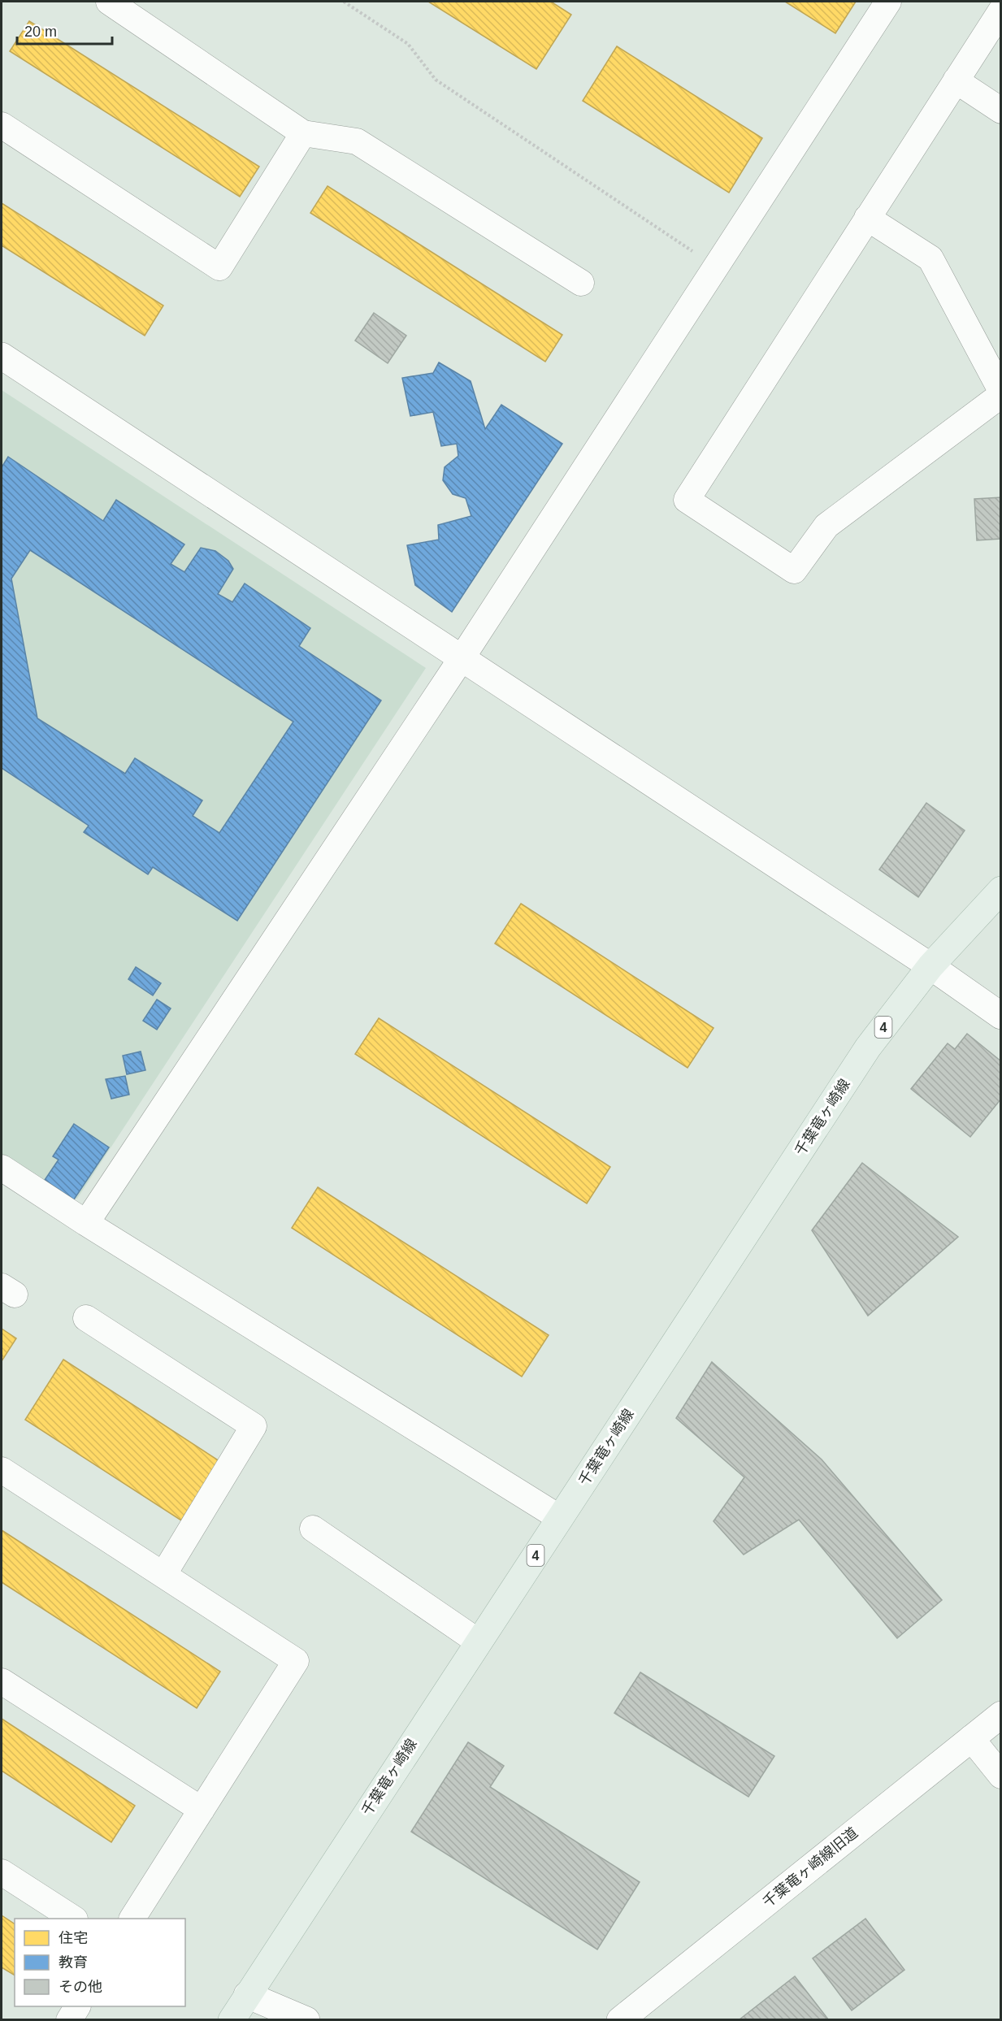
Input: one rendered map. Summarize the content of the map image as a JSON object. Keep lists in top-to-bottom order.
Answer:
{
  "streets": {
    "main road": ["4", "千葉竜ヶ崎線"],
    "street": ["千葉竜ヶ崎線旧道"]
  },
  "legend": ["住宅", "教育", "その他"],
  "scale_bar": "20 m"
}
